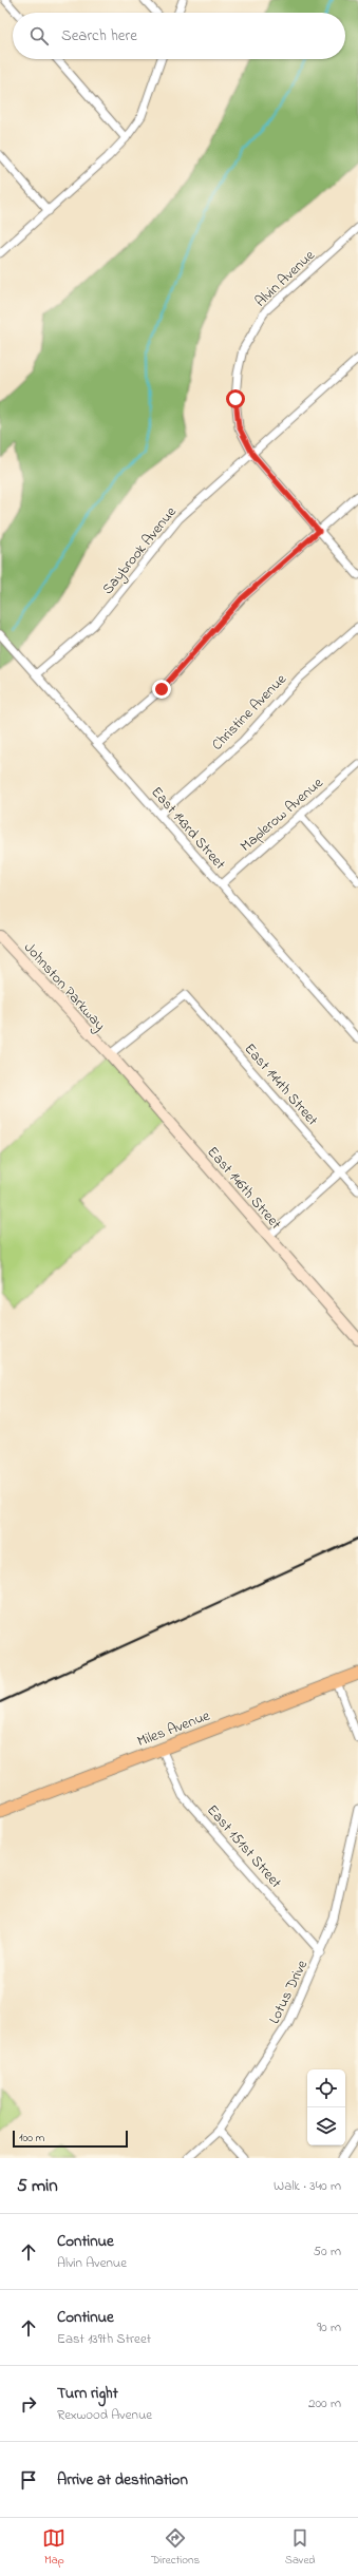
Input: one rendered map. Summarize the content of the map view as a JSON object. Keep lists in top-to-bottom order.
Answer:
{
  "streets": {
    "main road": ["Miles Avenue"],
    "street": [
      "Alvin Avenue",
      "Saybrook Avenue",
      "Christine Avenue",
      "Maplerow Avenue",
      "East 143rd Street",
      "Johnston Parkway",
      "East 144th Street",
      "East 146th Street",
      "East 151st Street",
      "Lotus Drive"
    ]
  },
  "crossings": [
    ["Alvin Avenue", "Saybrook Avenue"],
    ["Saybrook Avenue", "East 143rd Street"],
    ["Christine Avenue", "East 143rd Street"],
    ["Maplerow Avenue", "East 143rd Street"],
    ["Johnston Parkway", "East 144th Street"],
    ["Johnston Parkway", "East 146th Street"],
    ["East 144th Street", "East 146th Street"],
    ["Miles Avenue", "East 151st Street"],
    ["East 151st Street", "Lotus Drive"]
  ],
  "scale_bar": "100 m",
  "page": {
    "search": "Search here",
    "scale": "100 m",
    "heading": ["5 min", "Walk · 340 m"],
    "list": [
      ["Continue", "Alvin Avenue", "50 m"],
      ["Continue", "East 139th Street", "90 m"],
      ["Turn right", "Rexwood Avenue", "200 m"],
      "Arrive at destination"
    ],
    "nav": ["Map", "Directions", "Saved"]
  }
}
